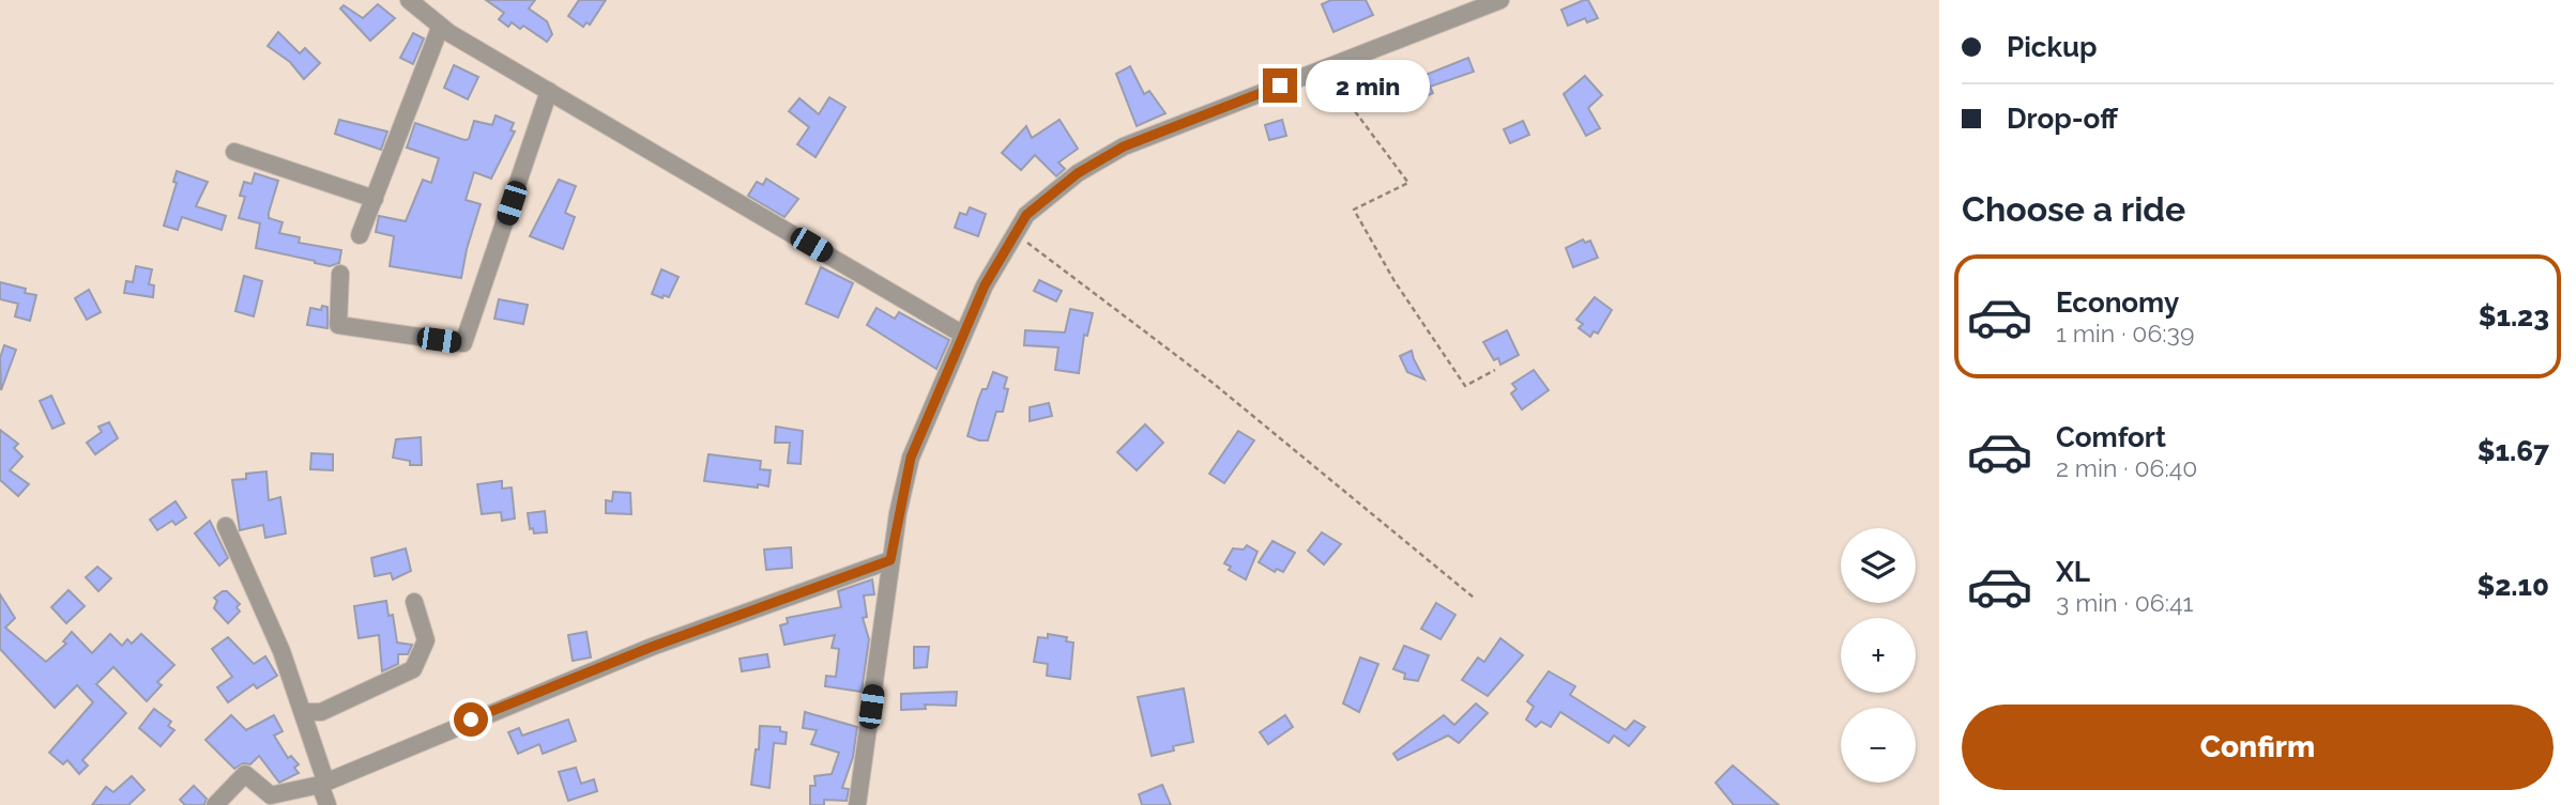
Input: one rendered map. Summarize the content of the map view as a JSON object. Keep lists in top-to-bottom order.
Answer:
{
  "page": {
    "banner": ["Pickup", "Drop-off"],
    "bubble": "2 min",
    "heading": "Choose a ride",
    "list": [
      {
        "name": "Economy",
        "note": "1 min · 06:39",
        "value": "$1.23"
      },
      {
        "name": "Comfort",
        "note": "2 min · 06:40",
        "value": "$1.67"
      },
      {
        "name": "XL",
        "note": "3 min · 06:41",
        "value": "$2.10"
      }
    ],
    "map_buttons": ["+", "−"],
    "buttons": "Confirm"
  }
}
